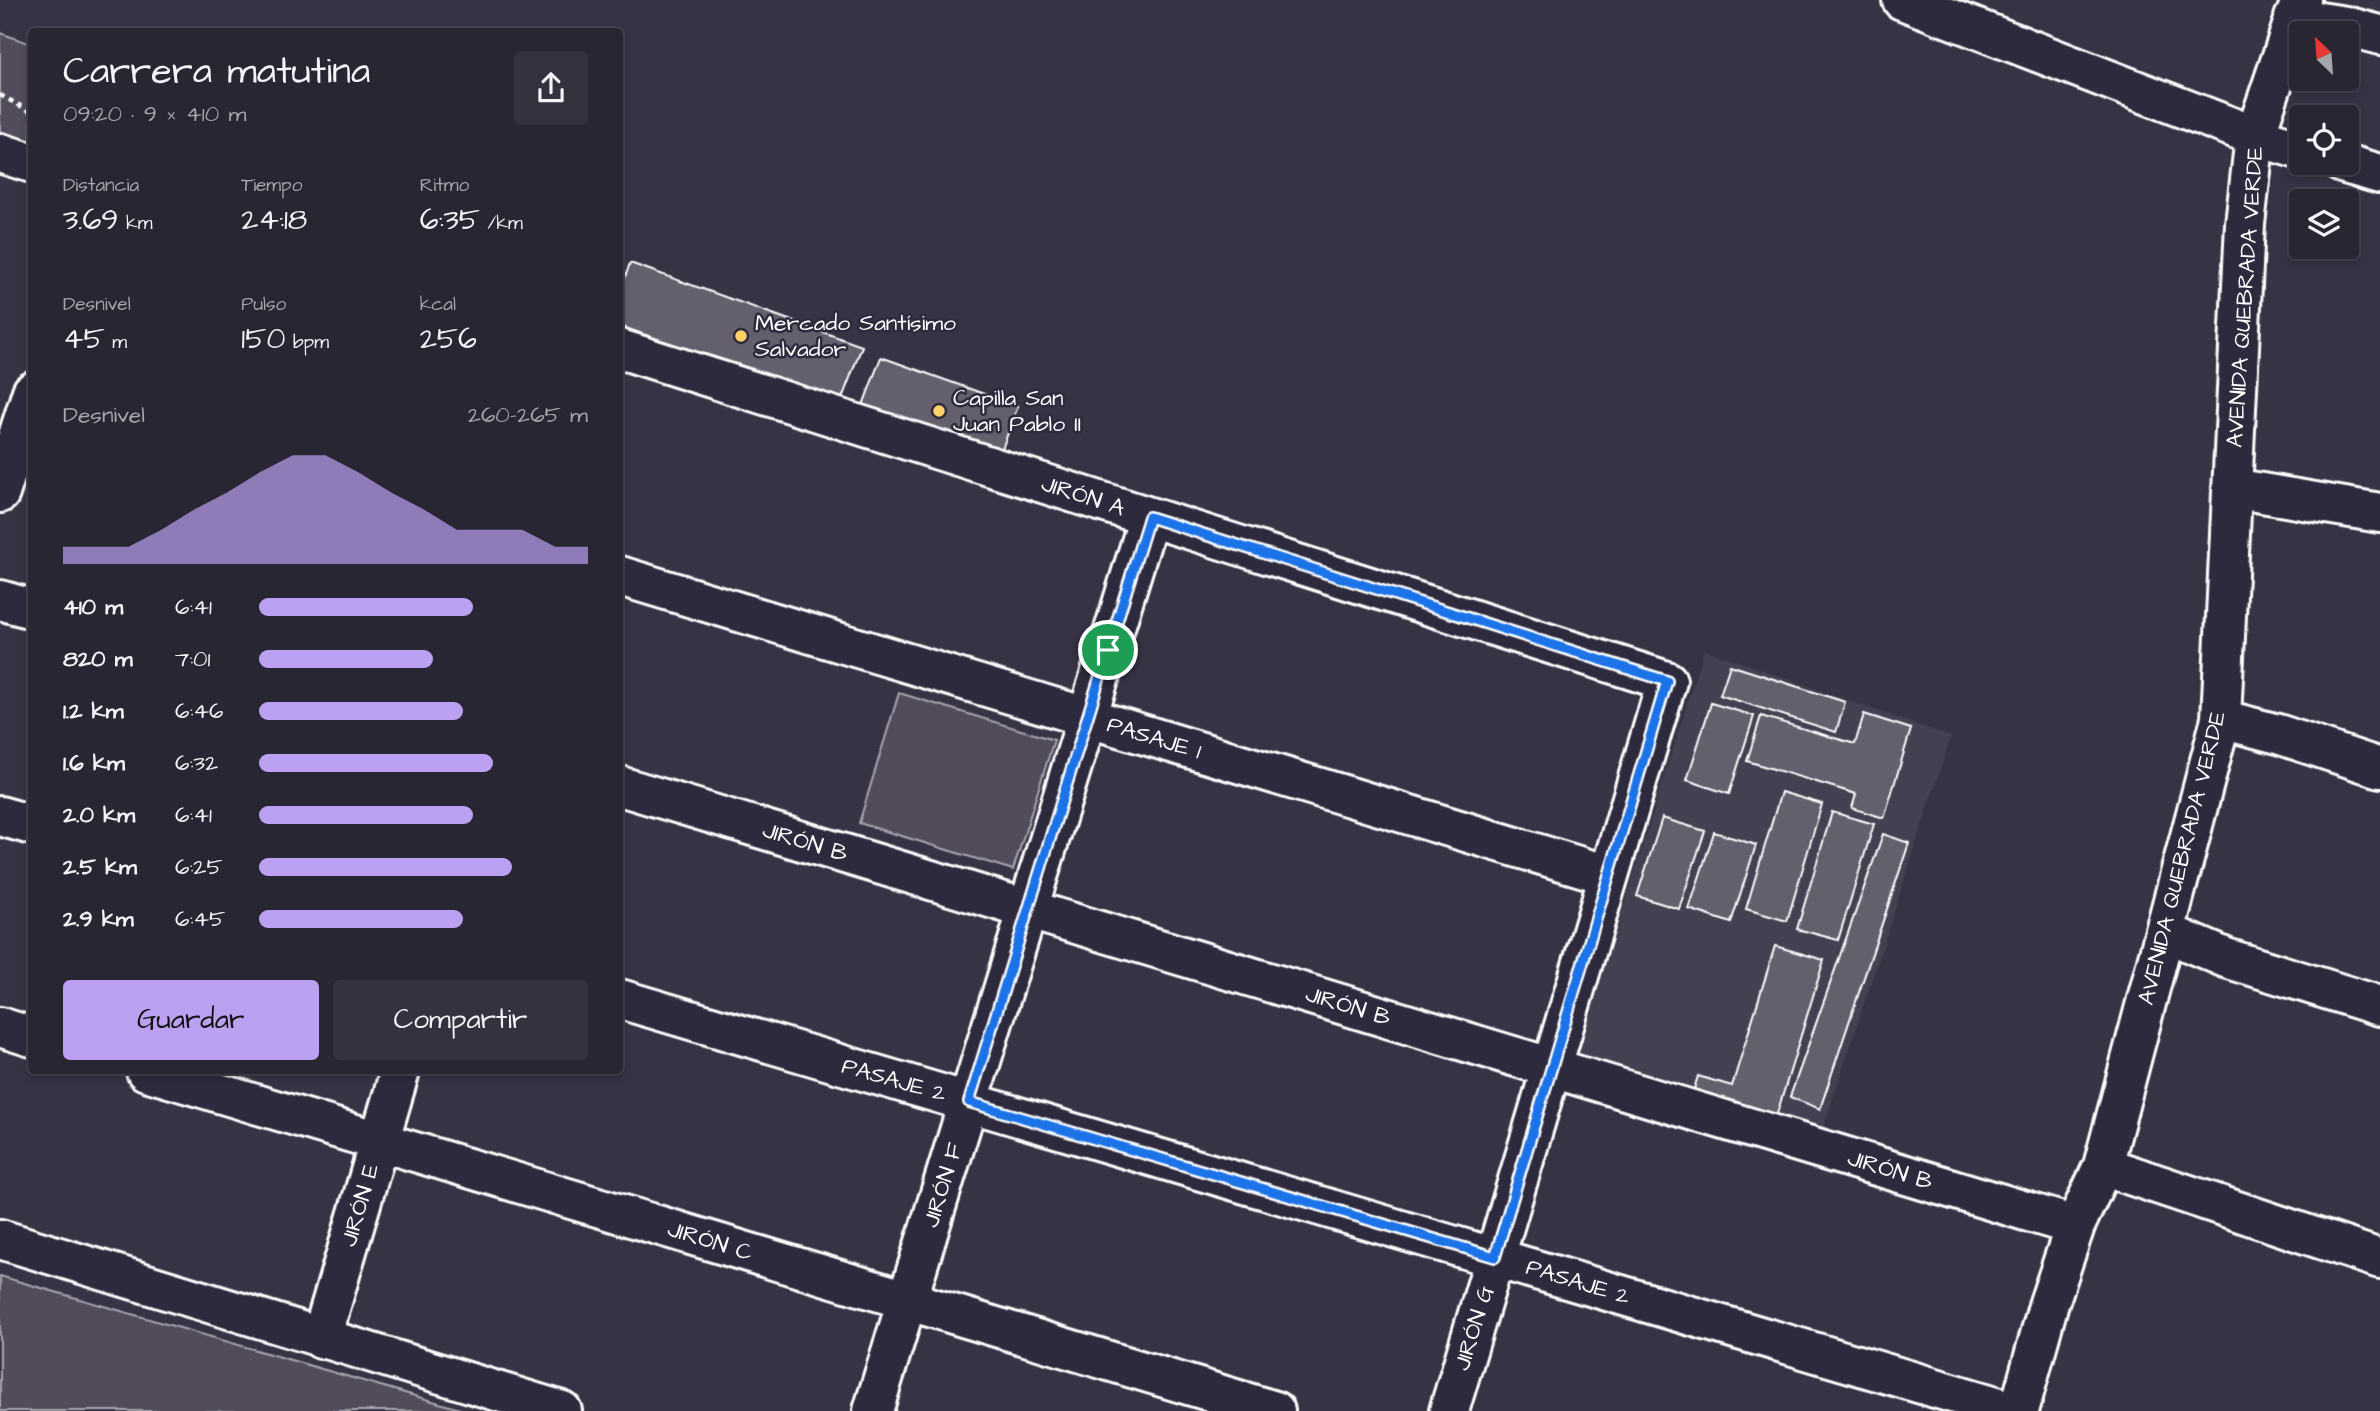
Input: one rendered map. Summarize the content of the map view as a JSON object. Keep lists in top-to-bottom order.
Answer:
{
  "streets": {
    "street": [
      "AVENIDA QUEBRADA VERDE",
      "JIRÓN A",
      "PASAJE 1",
      "JIRÓN B",
      "PASAJE 2",
      "JIRÓN F",
      "JIRÓN E",
      "JIRÓN C",
      "JIRÓN G"
    ]
  },
  "crossings": [
    ["AVENIDA QUEBRADA VERDE", "JIRÓN B"],
    ["JIRÓN A", "JIRÓN F"],
    ["JIRÓN A", "JIRÓN G"],
    ["PASAJE 1", "JIRÓN F"],
    ["PASAJE 1", "JIRÓN G"],
    ["JIRÓN B", "JIRÓN F"],
    ["JIRÓN B", "JIRÓN G"],
    ["PASAJE 2", "JIRÓN F"],
    ["PASAJE 2", "JIRÓN G"],
    ["JIRÓN F", "JIRÓN C"],
    ["JIRÓN E", "JIRÓN C"]
  ],
  "places": ["Mercado Santísimo Salvador", "Capilla San Juan Pablo II"],
  "north": "top left",
  "page": {
    "heading": ["Carrera matutina", "09:20 · 9 × 410 m"],
    "stats": [
      ["Distancia", "3.69 km"],
      ["Tiempo", "24:18"],
      ["Ritmo", "6:35 /km"],
      ["Desnivel", "45 m"],
      ["Pulso", "150 bpm"],
      ["kcal", "256"]
    ],
    "chart": ["Desnivel", "260–265 m"],
    "list": [
      {
        "name": "410 m",
        "note": "6:41"
      },
      {
        "name": "820 m",
        "note": "7:01"
      },
      {
        "name": "1.2 km",
        "note": "6:46"
      },
      {
        "name": "1.6 km",
        "note": "6:32"
      },
      {
        "name": "2.0 km",
        "note": "6:41"
      },
      {
        "name": "2.5 km",
        "note": "6:25"
      },
      {
        "name": "2.9 km",
        "note": "6:45"
      }
    ],
    "buttons": ["Guardar", "Compartir"]
  }
}
